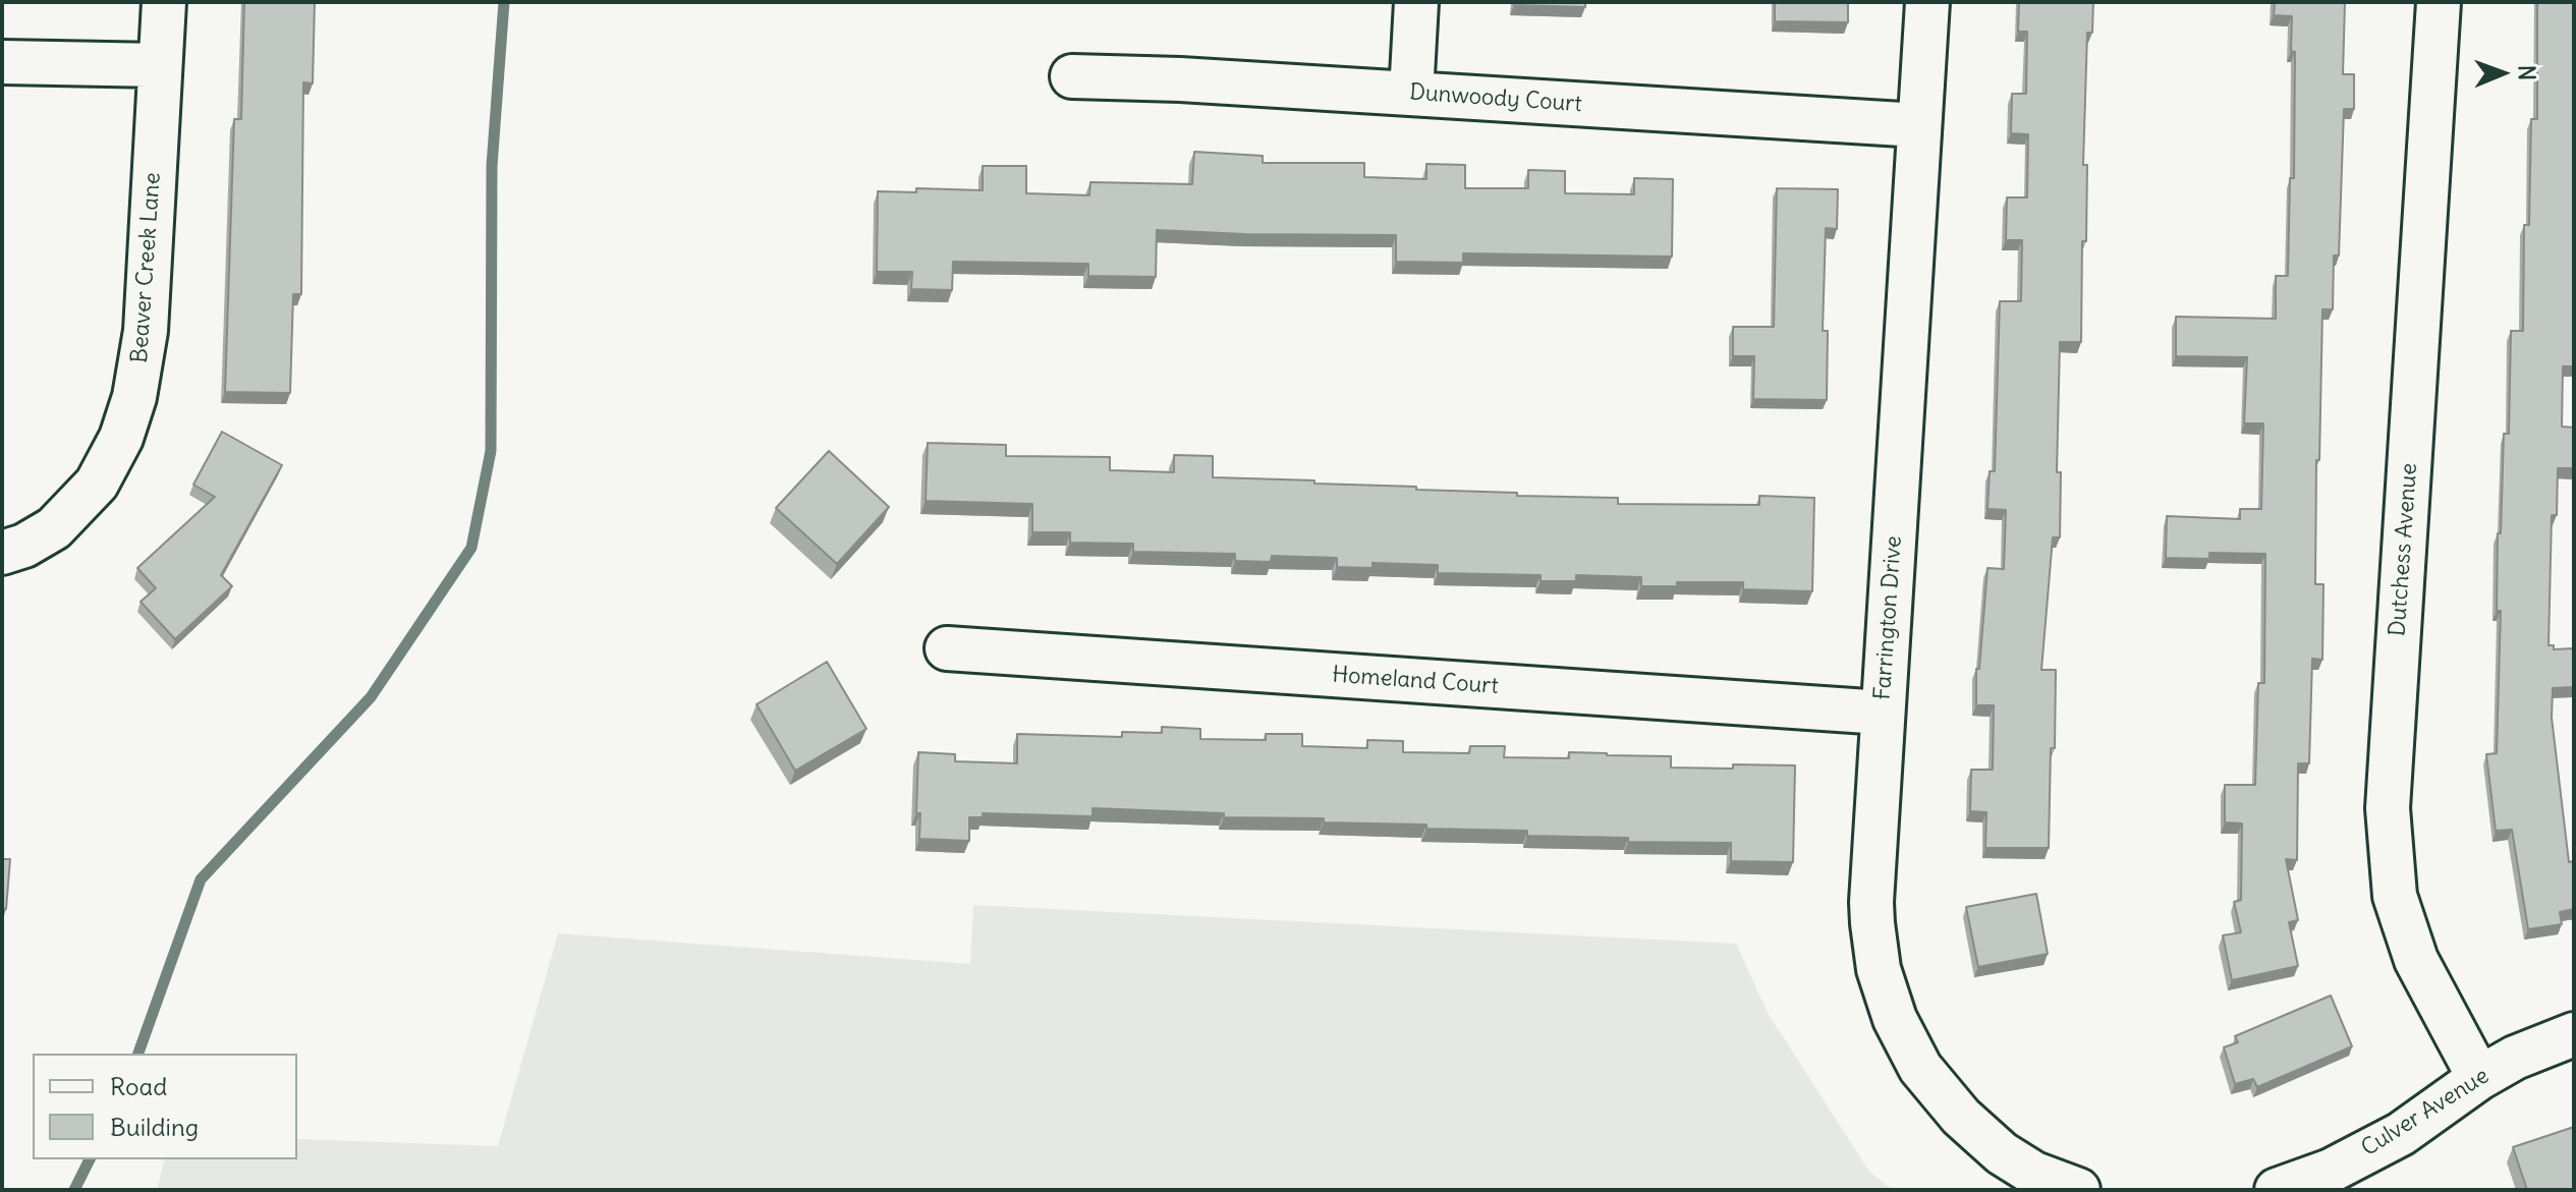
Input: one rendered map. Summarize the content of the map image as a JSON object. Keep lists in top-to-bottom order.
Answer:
{
  "streets": {
    "street": [
      "Dunwoody Court",
      "Beaver Creek Lane",
      "Dutchess Avenue",
      "Farrington Drive",
      "Homeland Court",
      "Culver Avenue"
    ]
  },
  "crossings": [
    ["Dunwoody Court", "Farrington Drive"],
    ["Dutchess Avenue", "Culver Avenue"],
    ["Farrington Drive", "Homeland Court"]
  ],
  "legend": ["Road", "Building"],
  "north": "right"
}
